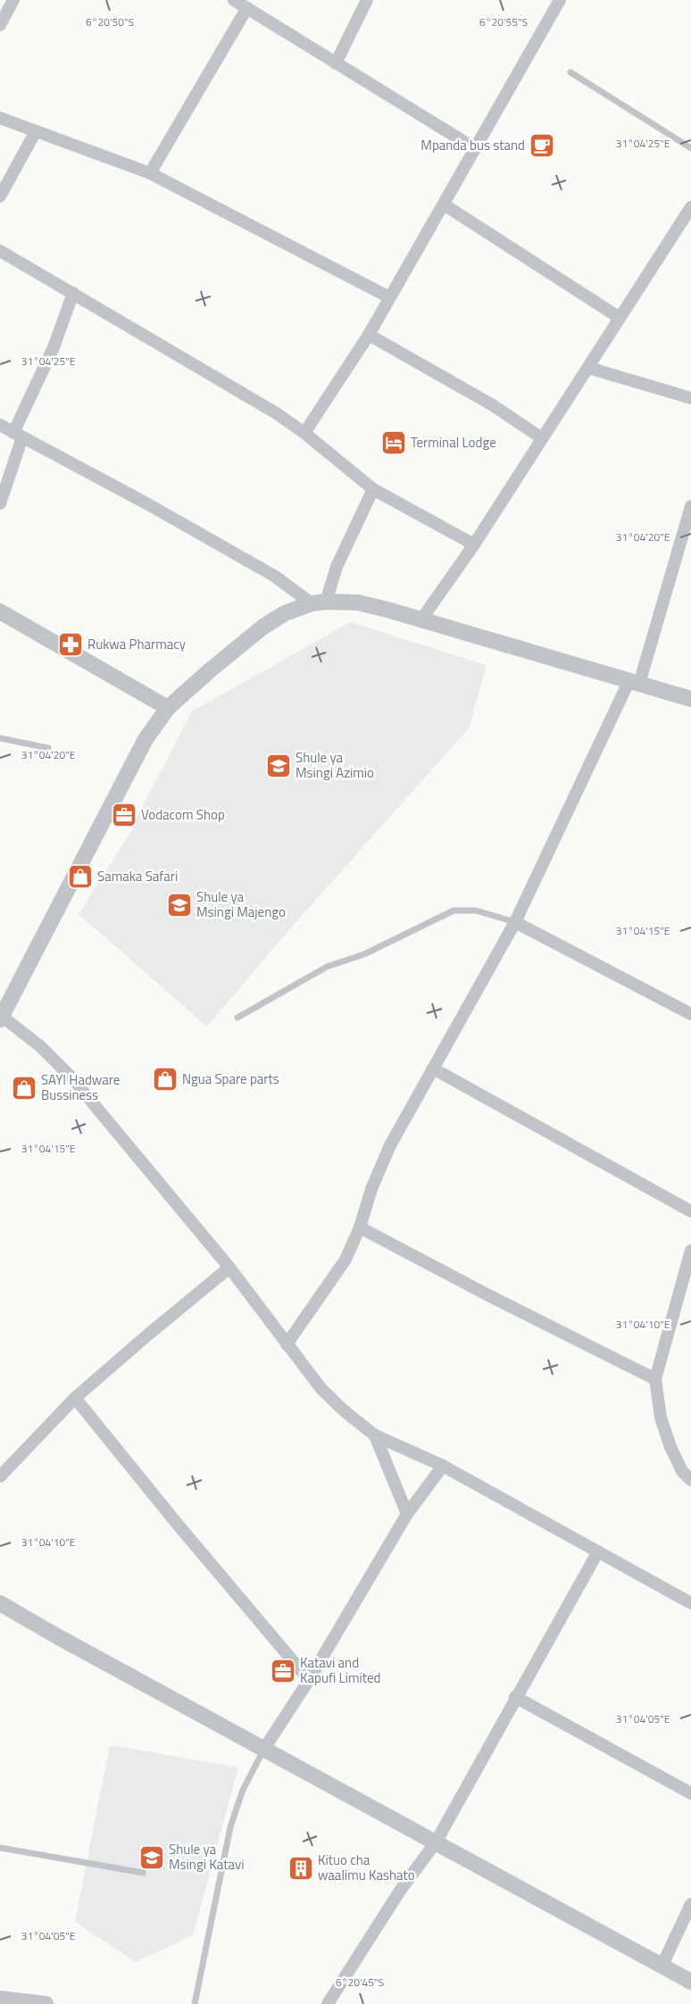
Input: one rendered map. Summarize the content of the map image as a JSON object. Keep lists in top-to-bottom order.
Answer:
{
  "places": {
    "cafe": ["Mpanda bus stand"],
    "hotel": ["Terminal Lodge"],
    "pharmacy": ["Rukwa Pharmacy"],
    "school or university": ["Shule ya Msingi Azimio", "Shule ya Msingi Majengo", "Shule ya Msingi Katavi"],
    "office": ["Vodacom Shop", "Katavi and Kapufi Limited"],
    "shop": ["Samaka Safari", "Ngua Spare parts", "SAYI Hadware Bussiness"],
    "building": ["Kituo cha waalimu Kashato"]
  },
  "coordinates": [
    "6°20'50\"S",
    "6°20'55\"S",
    "31°04'25\"E",
    "31°04'20\"E",
    "31°04'15\"E",
    "31°04'10\"E",
    "31°04'05\"E",
    "6°20'45\"S"
  ]
}
